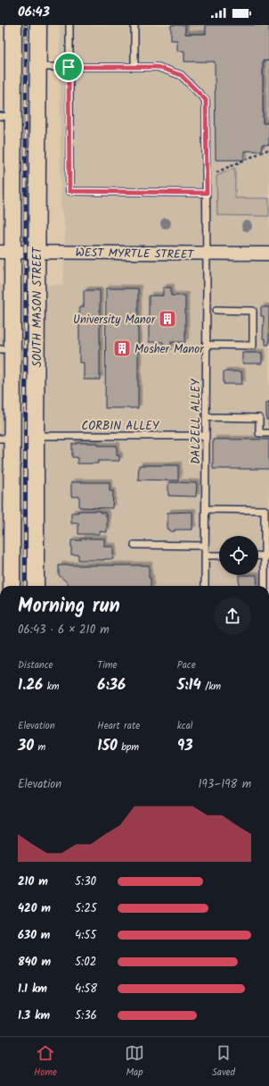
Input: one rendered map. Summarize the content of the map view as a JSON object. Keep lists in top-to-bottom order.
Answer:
{
  "streets": {
    "street": ["WEST MYRTLE STREET", "SOUTH MASON STREET"],
    "lane": ["DALZELL ALLEY", "CORBIN ALLEY"]
  },
  "crossings": [
    ["WEST MYRTLE STREET", "SOUTH MASON STREET"],
    ["WEST MYRTLE STREET", "DALZELL ALLEY"],
    ["SOUTH MASON STREET", "DALZELL ALLEY"],
    ["SOUTH MASON STREET", "CORBIN ALLEY"],
    ["DALZELL ALLEY", "CORBIN ALLEY"]
  ],
  "places": {
    "building": ["University Manor", "Mosher Manor"]
  },
  "page": {
    "status": "06:43",
    "heading": ["Morning run", "06:43 · 6 × 210 m"],
    "stats": [
      ["Distance", "1.26 km"],
      ["Time", "6:36"],
      ["Pace", "5:14 /km"],
      ["Elevation", "30 m"],
      ["Heart rate", "150 bpm"],
      ["kcal", "93"]
    ],
    "chart": ["Elevation", "193–198 m"],
    "list": [
      {
        "name": "210 m",
        "note": "5:30"
      },
      {
        "name": "420 m",
        "note": "5:25"
      },
      {
        "name": "630 m",
        "note": "4:55"
      },
      {
        "name": "840 m",
        "note": "5:02"
      },
      {
        "name": "1.1 km",
        "note": "4:58"
      },
      {
        "name": "1.3 km",
        "note": "5:36"
      }
    ],
    "tabs": ["Home", "Map", "Saved"]
  }
}
